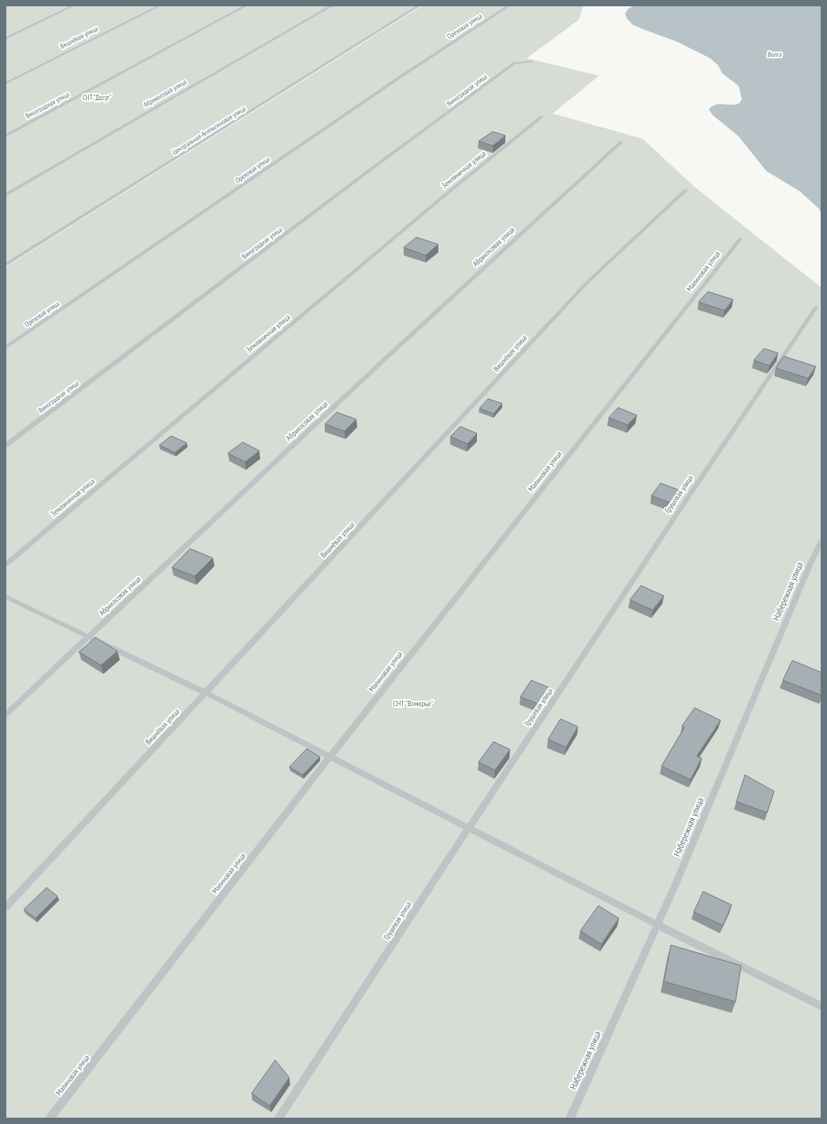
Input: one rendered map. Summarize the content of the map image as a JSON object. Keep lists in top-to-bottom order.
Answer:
{
  "streets": {
    "lane": [
      "Ореховая улица",
      "Вишнёвая улица",
      "Виноградная улица",
      "Абрикосовая улица",
      "Центральная-Апельсиновая улица",
      "Земляничная улица",
      "Малиновая улица",
      "Грушевая улица",
      "Набережная улица"
    ]
  },
  "water": ["Волга"],
  "parks": ["СНТ \"Досуг\"", "СНТ \"Взморье\""]
}
